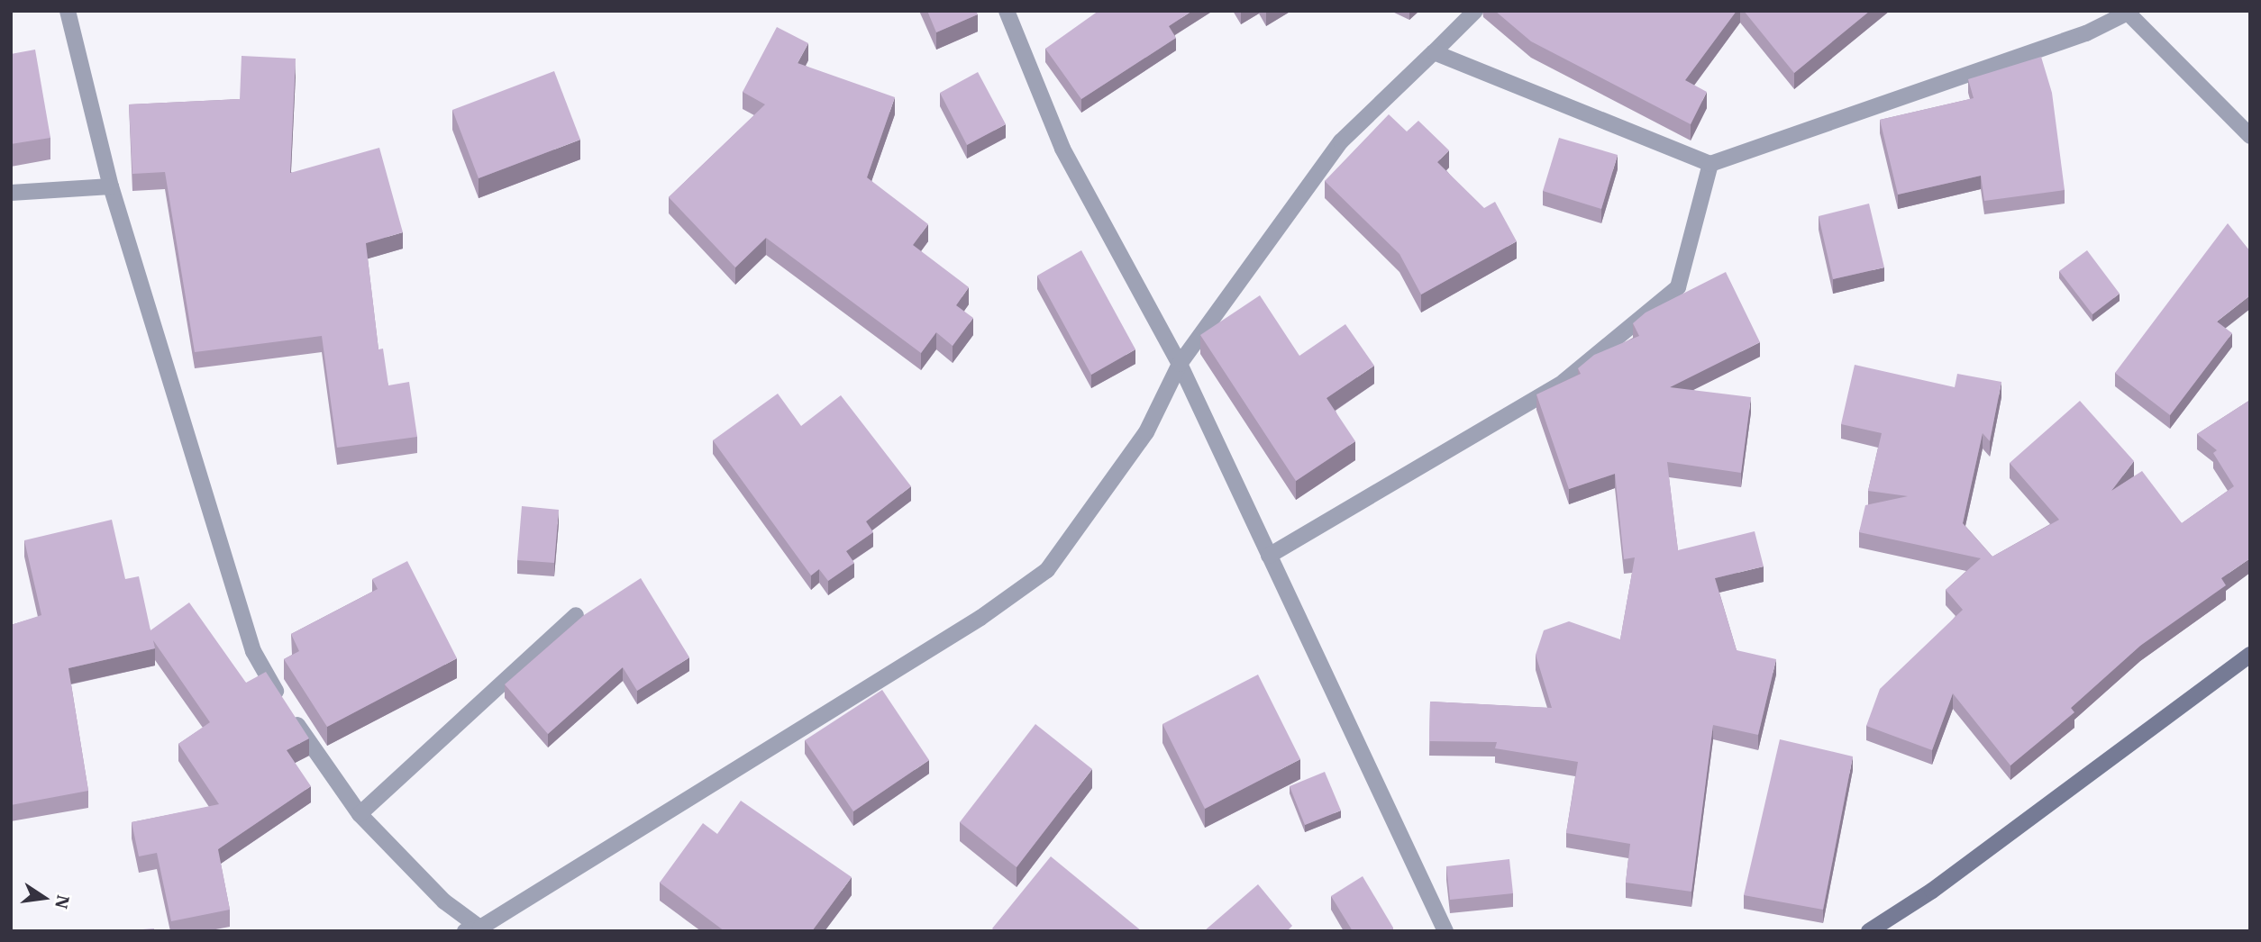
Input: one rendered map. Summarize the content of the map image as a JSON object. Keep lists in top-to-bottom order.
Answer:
{
  "north": "right"
}
